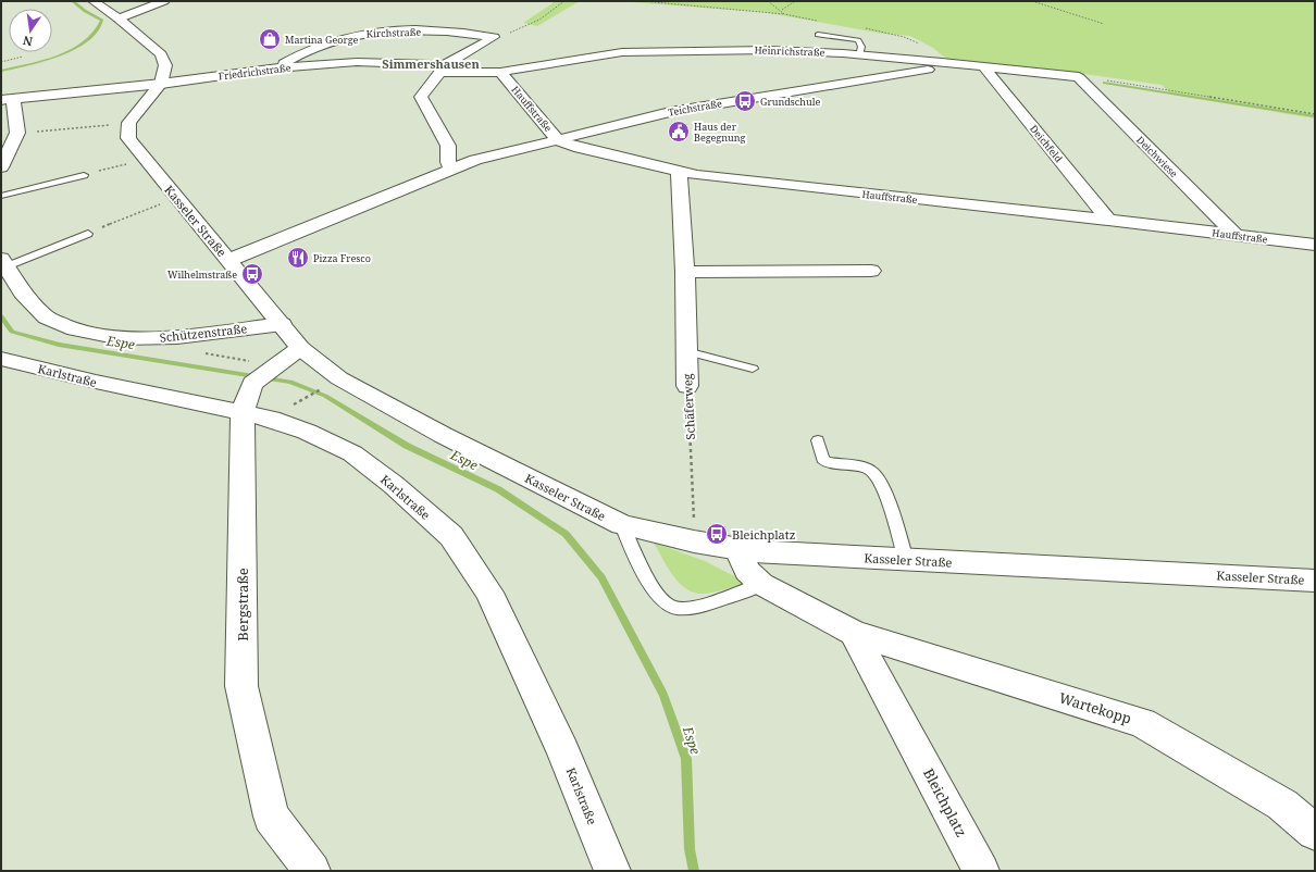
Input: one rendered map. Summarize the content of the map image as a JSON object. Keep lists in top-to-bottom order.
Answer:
{
  "streets": {
    "street": [
      "Kirchstraße",
      "Heinrichstraße",
      "Friedrichstraße",
      "Teichstraße",
      "Hauffstraße",
      "Deichfeld",
      "Deichwiese",
      "Kasseler Straße",
      "Schützenstraße",
      "Karlstraße",
      "Schäferweg",
      "Bergstraße",
      "Wartekopp",
      "Bleichplatz"
    ]
  },
  "crossings": [
    ["Kirchstraße", "Friedrichstraße"],
    ["Heinrichstraße", "Friedrichstraße"],
    ["Heinrichstraße", "Teichstraße"],
    ["Heinrichstraße", "Hauffstraße"],
    ["Heinrichstraße", "Deichfeld"],
    ["Heinrichstraße", "Deichwiese"],
    ["Friedrichstraße", "Hauffstraße"],
    ["Teichstraße", "Hauffstraße"],
    ["Hauffstraße", "Deichfeld"],
    ["Hauffstraße", "Deichwiese"],
    ["Hauffstraße", "Schäferweg"],
    ["Kasseler Straße", "Schützenstraße"],
    ["Kasseler Straße", "Schäferweg"],
    ["Karlstraße", "Bergstraße"],
    ["Wartekopp", "Bleichplatz"]
  ],
  "districts": ["Simmershausen"],
  "water": ["Espe"],
  "places": {
    "shop": ["Martina George"],
    "bus stop": ["Grundschule", "Wilhelmstraße", "Bleichplatz"],
    "public building": ["Haus der Begegnung"],
    "restaurant": ["Pizza Fresco"]
  },
  "north": "bottom"
}
